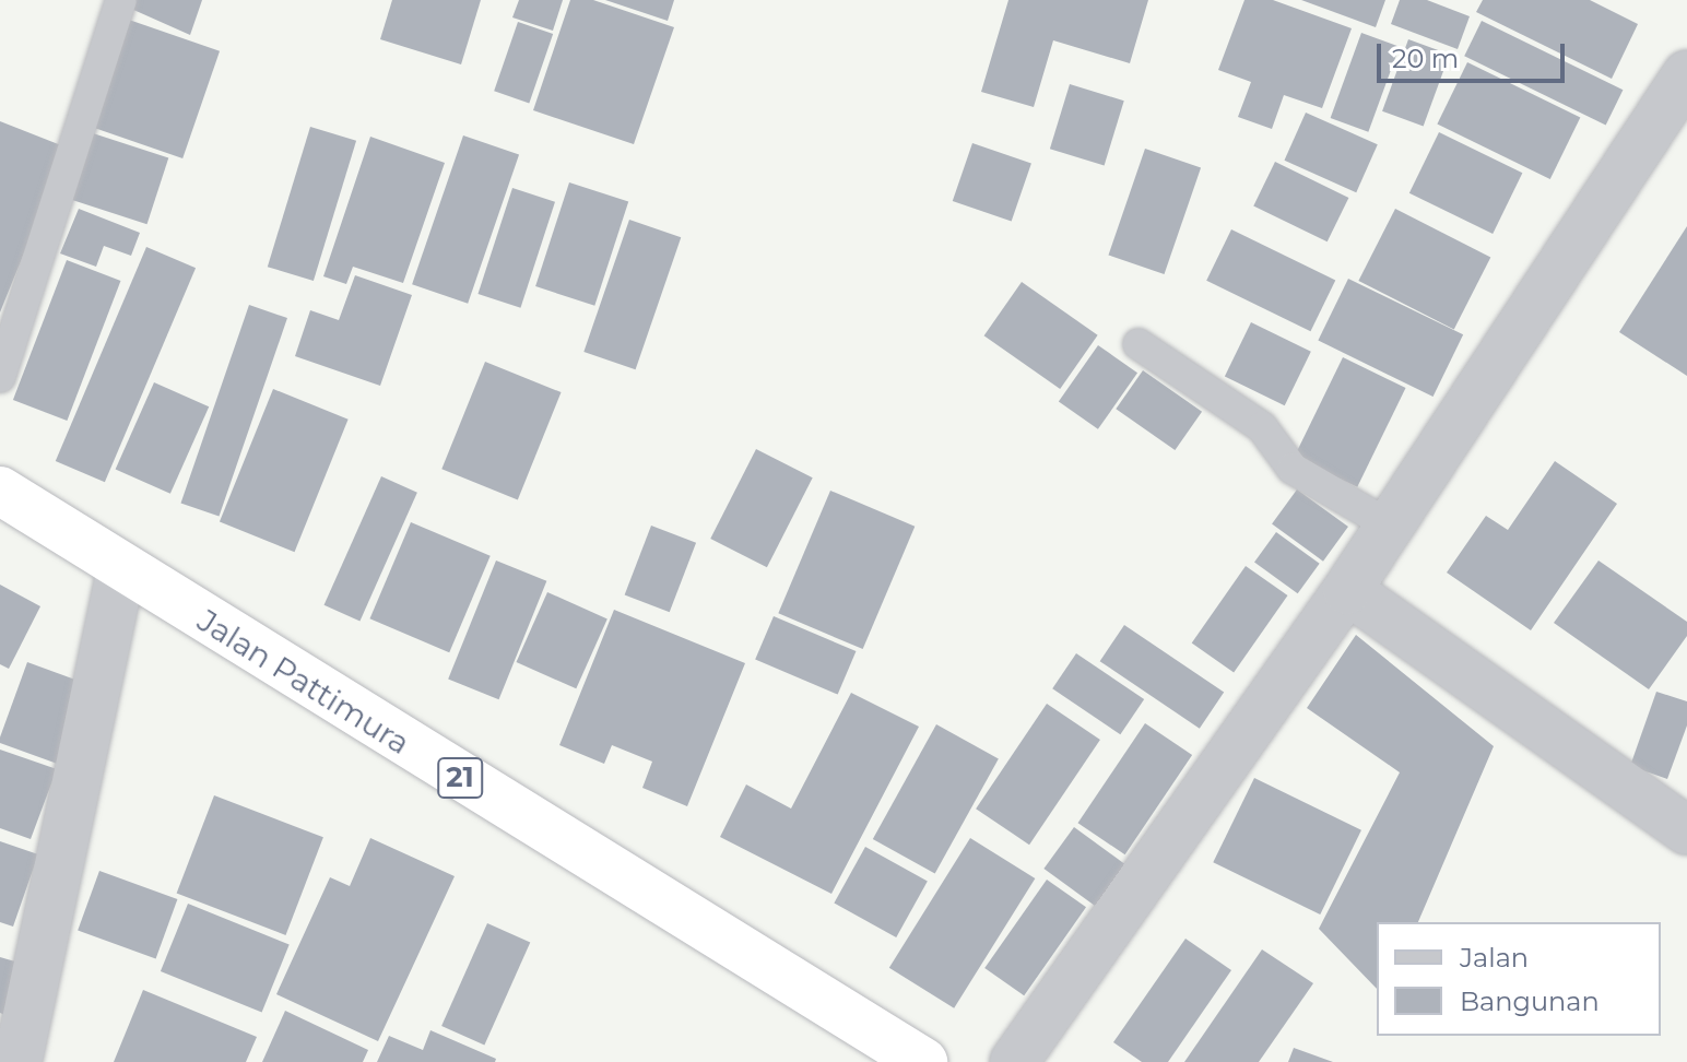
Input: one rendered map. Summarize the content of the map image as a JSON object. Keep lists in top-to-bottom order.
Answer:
{
  "streets": {
    "highway": ["Jalan Pattimura", "21"]
  },
  "legend": ["Jalan", "Bangunan"],
  "scale_bar": "20 m"
}
